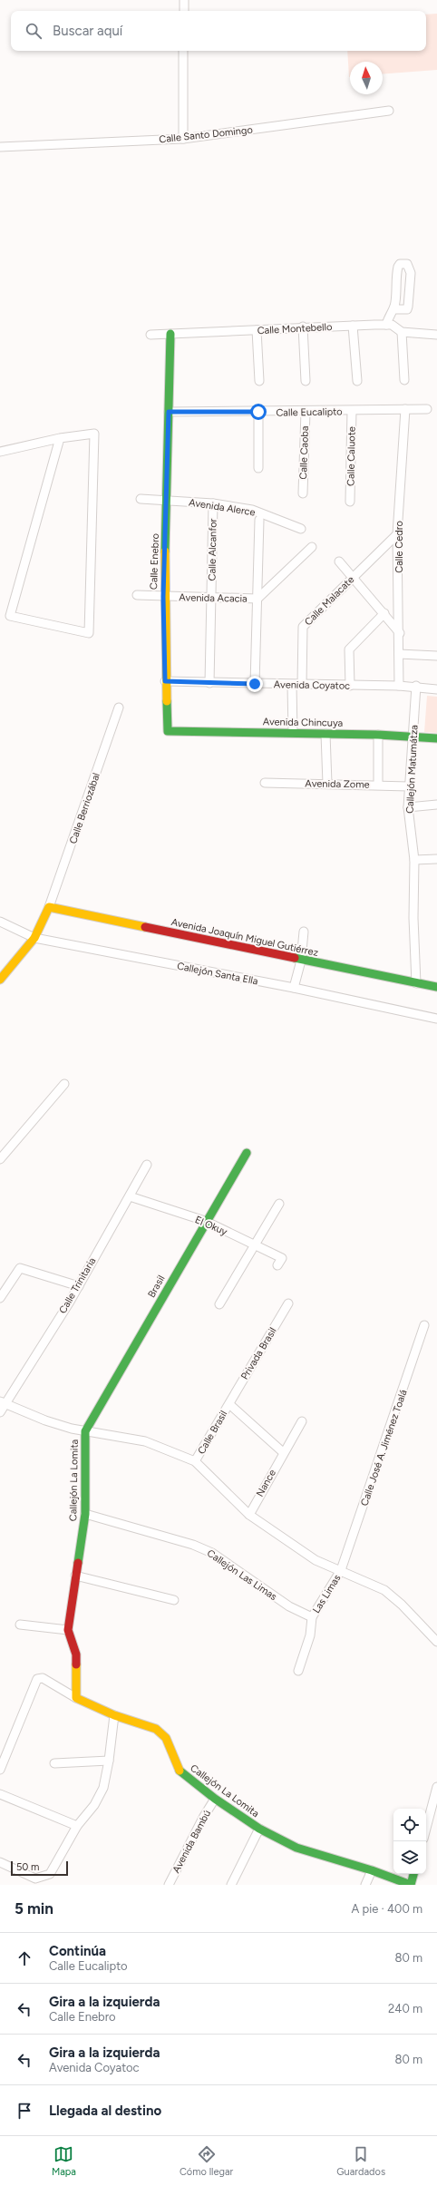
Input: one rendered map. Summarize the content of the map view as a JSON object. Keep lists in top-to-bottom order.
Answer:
{
  "streets": {
    "street": [
      "Calle Santo Domingo",
      "Calle Montebello",
      "Calle Eucalipto",
      "Calle Caoba",
      "Calle Caluote",
      "Avenida Alerce",
      "Calle Cedro",
      "Calle Alcanfor",
      "Calle Enebro",
      "Avenida Acacia",
      "Calle Malacate",
      "Avenida Coyatoc",
      "Avenida Chincuya",
      "Callejón Matumátza",
      "Avenida Zome",
      "Calle Berriozábal",
      "Avenida Joaquín Miguel Gutiérrez",
      "Callejón Santa Ella",
      "El Okuy",
      "Calle Trinitaria",
      "Brasil",
      "Privada Brasil",
      "Calle Brasil",
      "Calle José A. Jiménez Toalá",
      "Callejón La Lomita",
      "Nance",
      "Callejón Las Limas",
      "Las Limas",
      "Avenida Bambú"
    ]
  },
  "crossings": [
    ["Calle Montebello", "Calle Enebro"],
    ["Calle Eucalipto", "Calle Caoba"],
    ["Calle Eucalipto", "Calle Caluote"],
    ["Calle Eucalipto", "Calle Cedro"],
    ["Calle Eucalipto", "Calle Enebro"],
    ["Avenida Alerce", "Calle Alcanfor"],
    ["Avenida Alerce", "Calle Enebro"],
    ["Calle Cedro", "Calle Malacate"],
    ["Calle Cedro", "Avenida Coyatoc"],
    ["Calle Alcanfor", "Avenida Acacia"],
    ["Calle Alcanfor", "Avenida Coyatoc"],
    ["Calle Enebro", "Avenida Acacia"],
    ["Calle Enebro", "Avenida Coyatoc"],
    ["Calle Enebro", "Avenida Chincuya"],
    ["Calle Malacate", "Avenida Coyatoc"],
    ["Avenida Coyatoc", "Callejón Matumátza"],
    ["Avenida Chincuya", "Callejón Matumátza"],
    ["Callejón Matumátza", "Avenida Zome"],
    ["Callejón Matumátza", "Avenida Joaquín Miguel Gutiérrez"],
    ["Calle Berriozábal", "Avenida Joaquín Miguel Gutiérrez"],
    ["El Okuy", "Calle Trinitaria"],
    ["El Okuy", "Brasil"],
    ["Brasil", "Callejón La Lomita"],
    ["Privada Brasil", "Calle Brasil"],
    ["Calle José A. Jiménez Toalá", "Las Limas"],
    ["Callejón La Lomita", "Callejón Las Limas"],
    ["Callejón La Lomita", "Avenida Bambú"],
    ["Callejón Las Limas", "Las Limas"]
  ],
  "scale_bar": "50 m",
  "north": "top",
  "page": {
    "search": "Buscar aquí",
    "scale": "50 m",
    "heading": ["5 min", "A pie · 400 m"],
    "list": [
      ["Continúa", "Calle Eucalipto", "80 m"],
      ["Gira a la izquierda", "Calle Enebro", "240 m"],
      ["Gira a la izquierda", "Avenida Coyatoc", "80 m"],
      "Llegada al destino"
    ],
    "nav": ["Mapa", "Cómo llegar", "Guardados"]
  }
}
